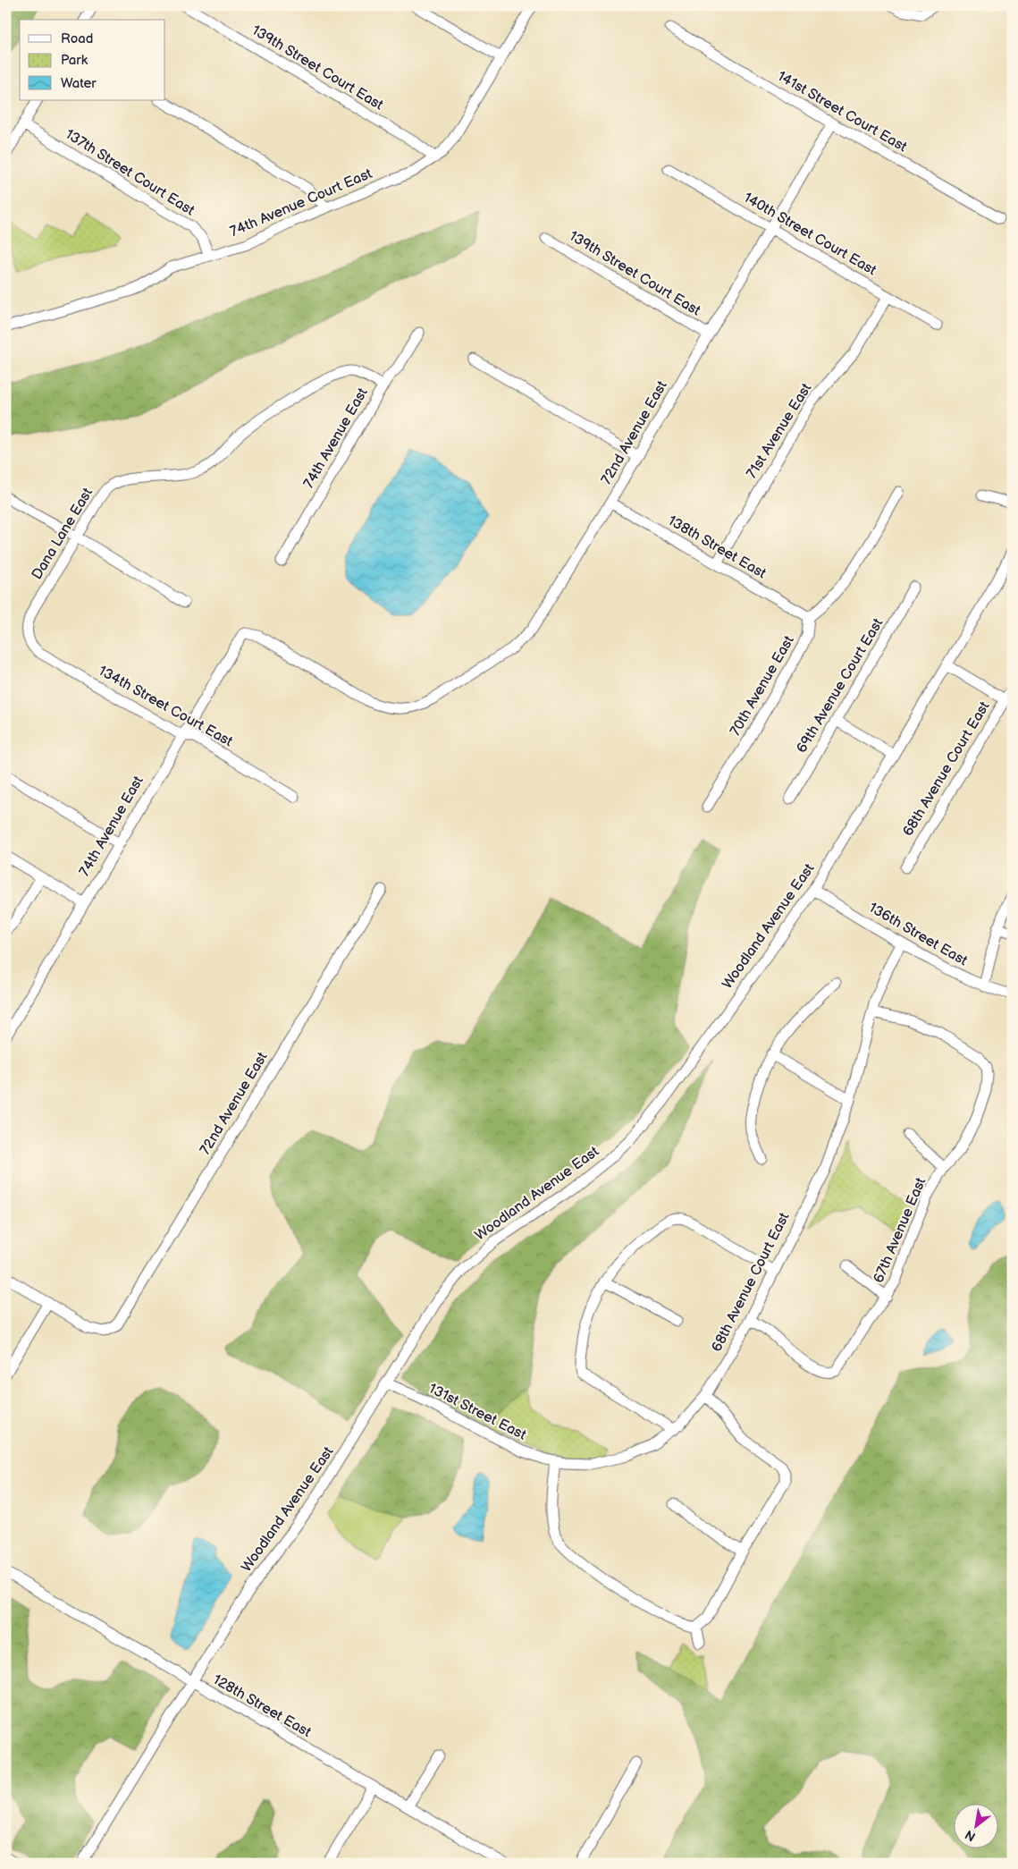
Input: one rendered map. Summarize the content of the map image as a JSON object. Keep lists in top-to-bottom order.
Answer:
{
  "streets": {
    "street": [
      "139th Street Court East",
      "141st Street Court East",
      "137th Street Court East",
      "74th Avenue Court East",
      "140th Street Court East",
      "71st Avenue East",
      "72nd Avenue East",
      "74th Avenue East",
      "Dana Lane East",
      "138th Street East",
      "70th Avenue East",
      "69th Avenue Court East",
      "134th Street Court East",
      "68th Avenue Court East",
      "Woodland Avenue East",
      "136th Street East",
      "67th Avenue East",
      "131st Street East",
      "128th Street East"
    ]
  },
  "crossings": [
    ["139th Street Court East", "74th Avenue Court East"],
    ["139th Street Court East", "72nd Avenue East"],
    ["141st Street Court East", "72nd Avenue East"],
    ["137th Street Court East", "74th Avenue Court East"],
    ["140th Street Court East", "71st Avenue East"],
    ["140th Street Court East", "72nd Avenue East"],
    ["71st Avenue East", "138th Street East"],
    ["72nd Avenue East", "74th Avenue East"],
    ["72nd Avenue East", "138th Street East"],
    ["74th Avenue East", "Dana Lane East"],
    ["74th Avenue East", "134th Street Court East"],
    ["Dana Lane East", "134th Street Court East"],
    ["138th Street East", "70th Avenue East"],
    ["68th Avenue Court East", "136th Street East"],
    ["68th Avenue Court East", "67th Avenue East"],
    ["68th Avenue Court East", "131st Street East"],
    ["Woodland Avenue East", "136th Street East"],
    ["Woodland Avenue East", "131st Street East"],
    ["Woodland Avenue East", "128th Street East"]
  ],
  "legend": ["Road", "Park", "Water"],
  "north": "bottom left"
}
